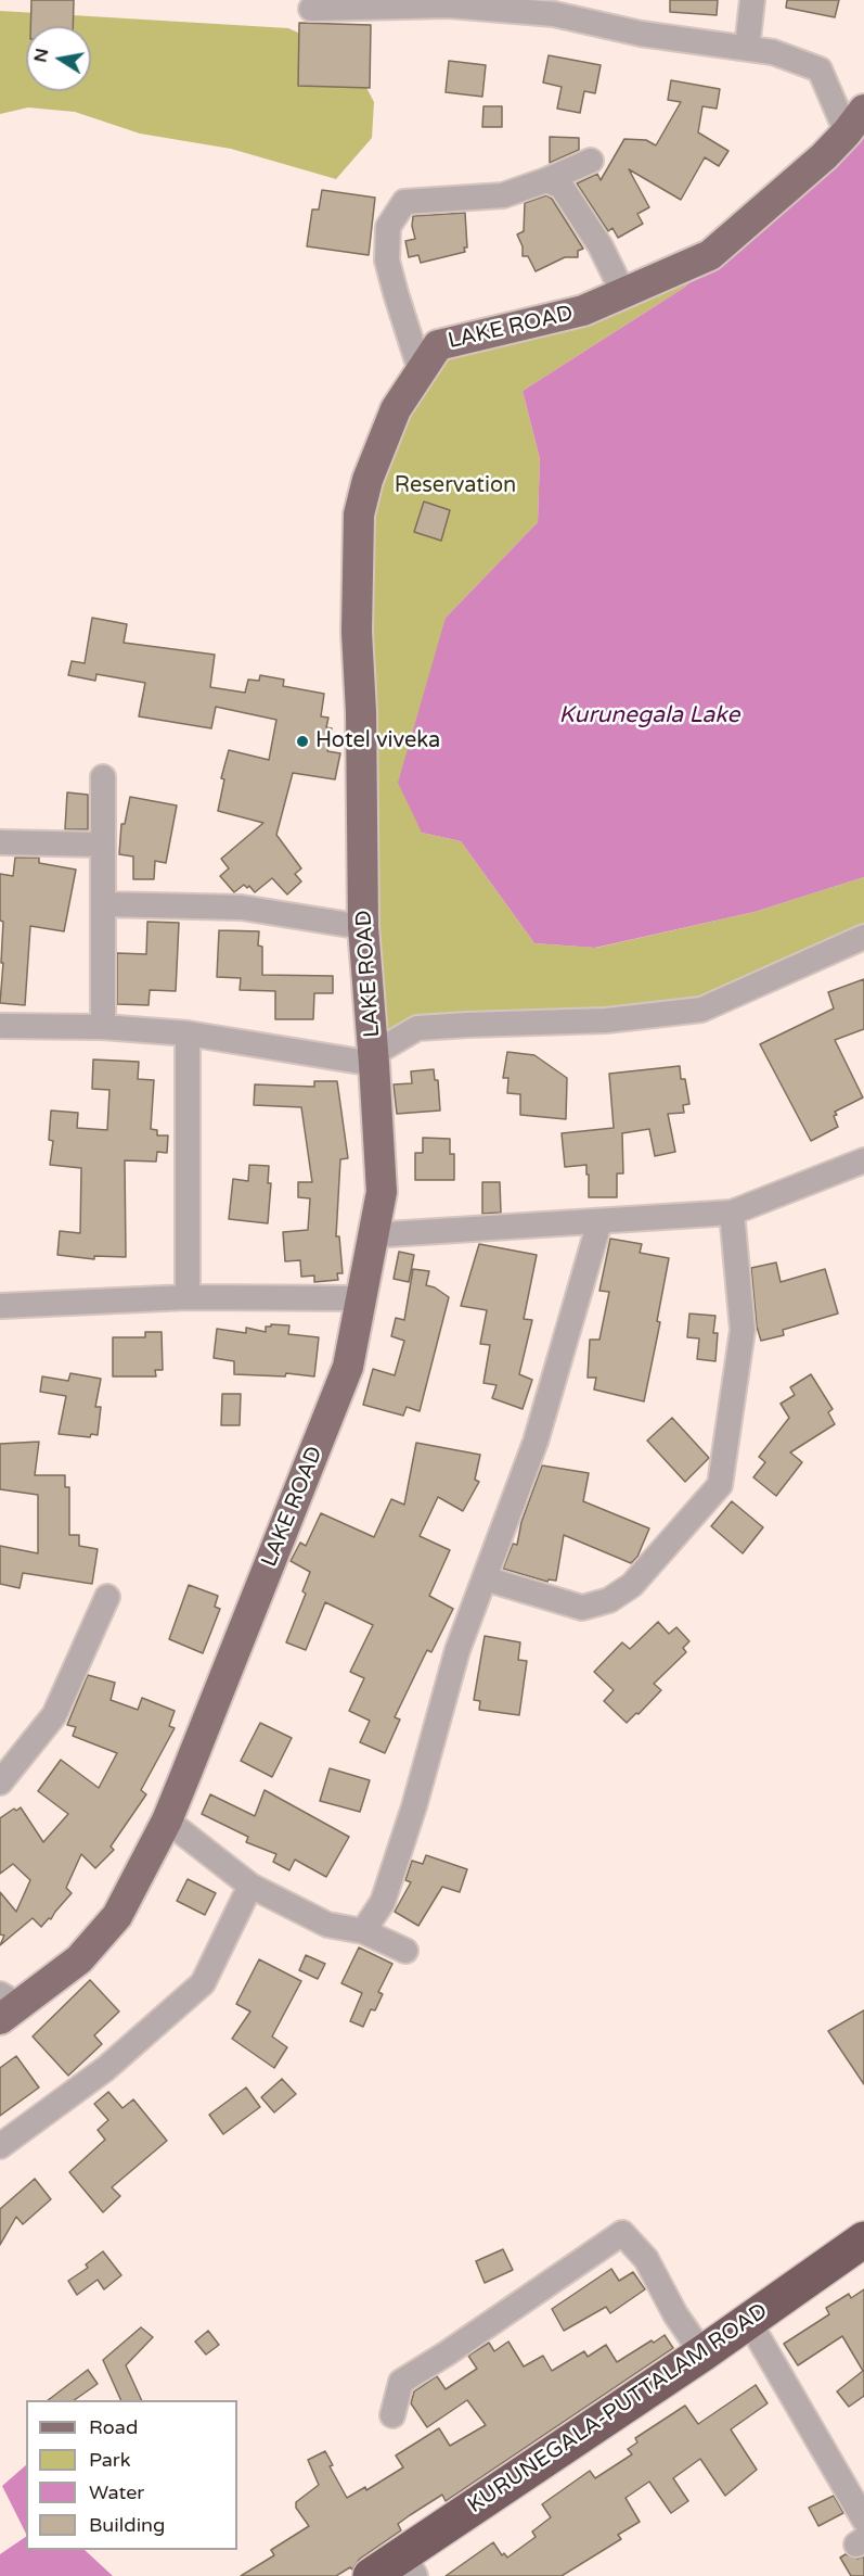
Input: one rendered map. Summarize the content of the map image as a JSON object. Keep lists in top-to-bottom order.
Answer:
{
  "streets": {
    "highway": ["KURUNEGALA-PUTTALAM ROAD"],
    "main road": ["LAKE ROAD"]
  },
  "water": ["Kurunegala Lake"],
  "parks": ["Reservation"],
  "places": ["Hotel viveka"],
  "legend": [
    "Road",
    "Park",
    "Water",
    "Building"
  ],
  "north": "left"
}
